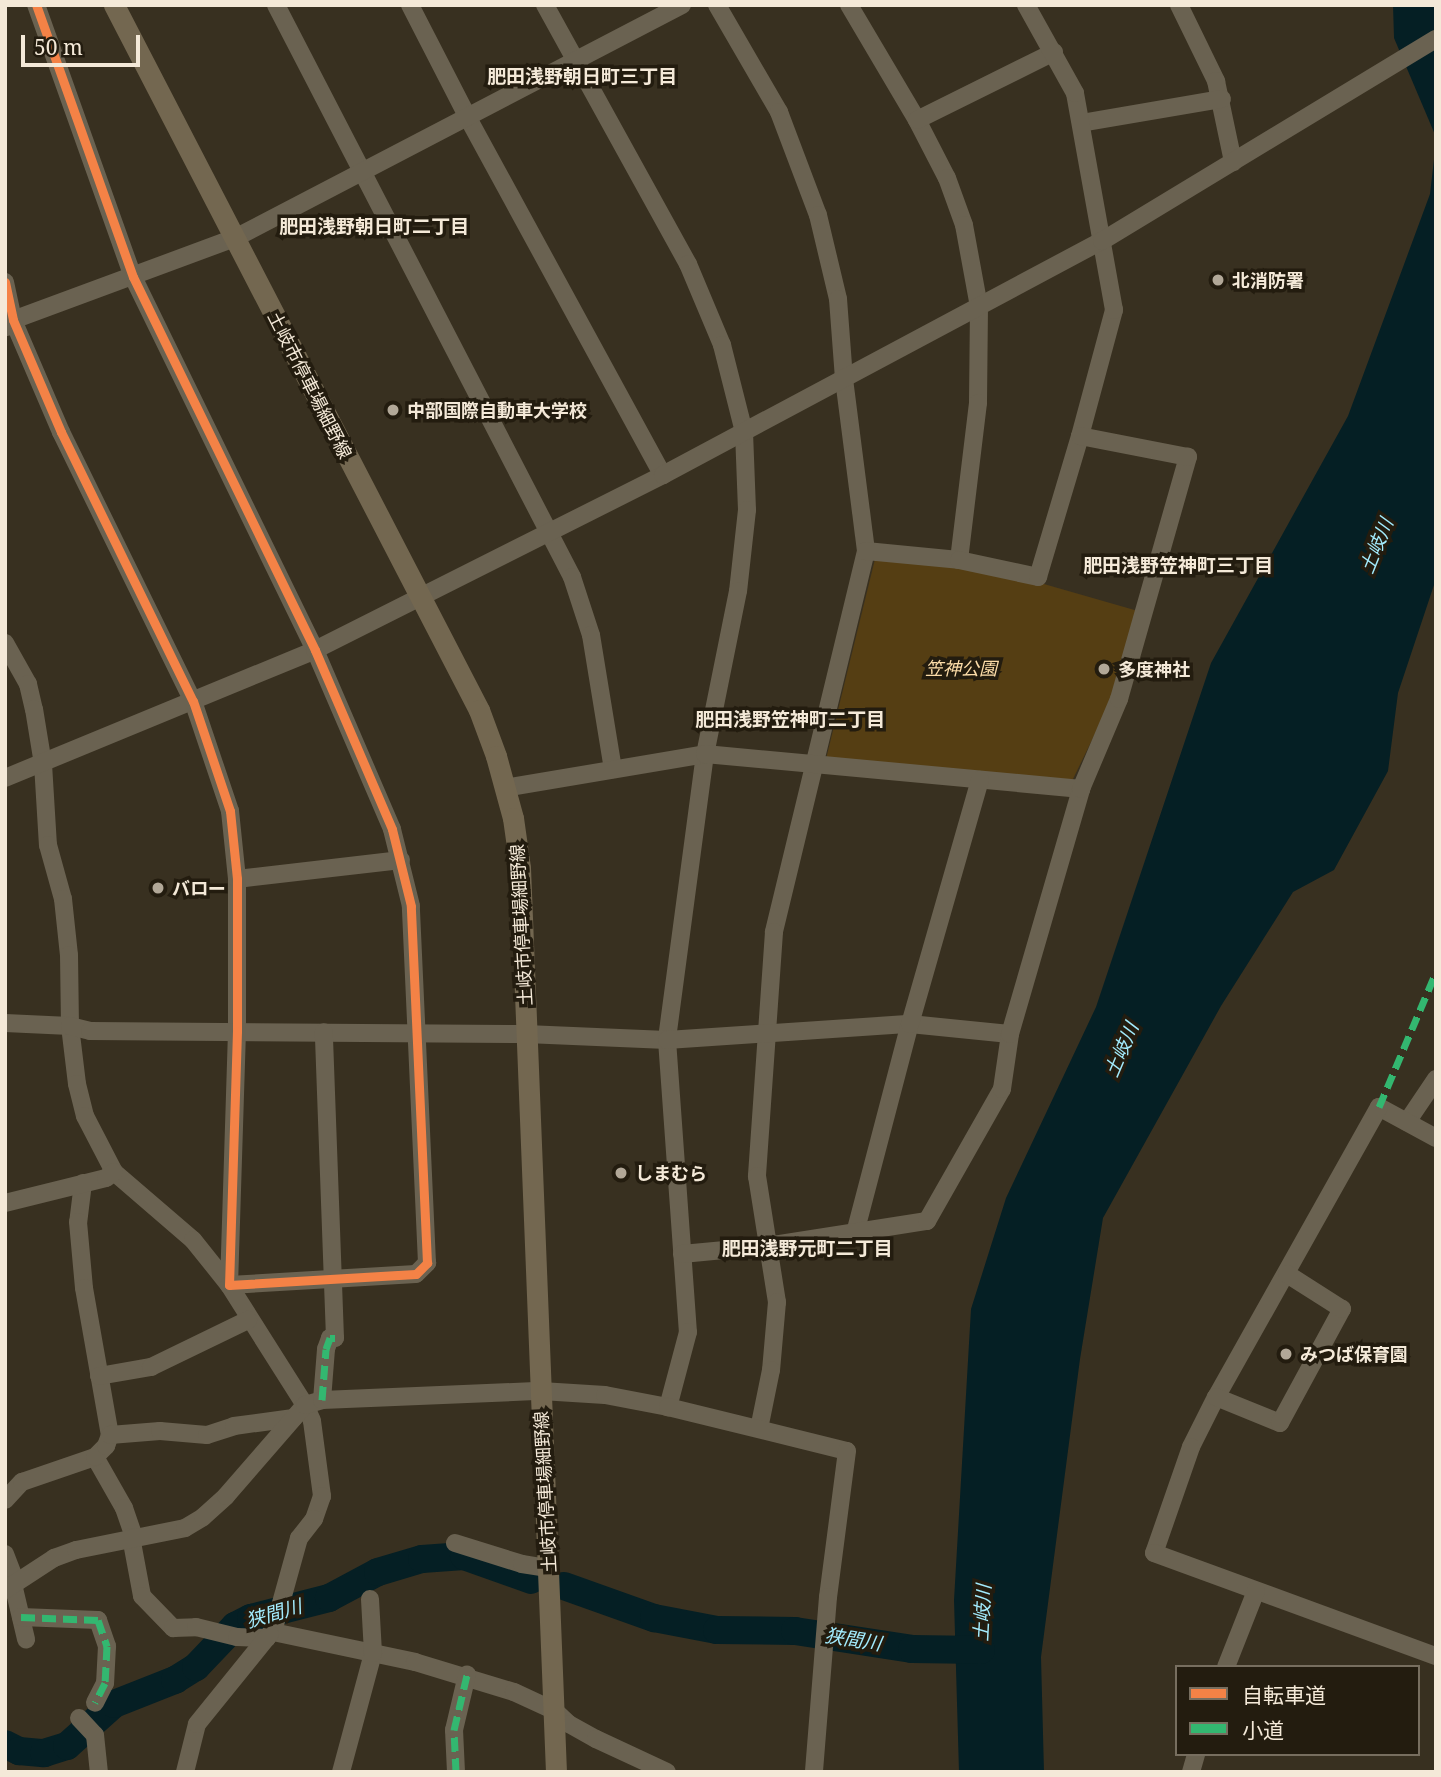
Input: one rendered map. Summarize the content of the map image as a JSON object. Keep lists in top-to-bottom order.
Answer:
{
  "streets": {
    "main road": ["土岐市停車場細野線"]
  },
  "districts": [
    "肥田浅野朝日町三丁目",
    "肥田浅野朝日町二丁目",
    "肥田浅野笠神町三丁目",
    "肥田浅野笠神町二丁目",
    "肥田浅野元町二丁目"
  ],
  "water": ["土岐川", "狭間川"],
  "parks": ["笠神公園"],
  "places": [
    "北消防署",
    "中部国際自動車大学校",
    "多度神社",
    "バロー",
    "しまむら",
    "みつば保育園"
  ],
  "legend": ["自転車道", "小道"],
  "scale_bar": "50 m"
}
